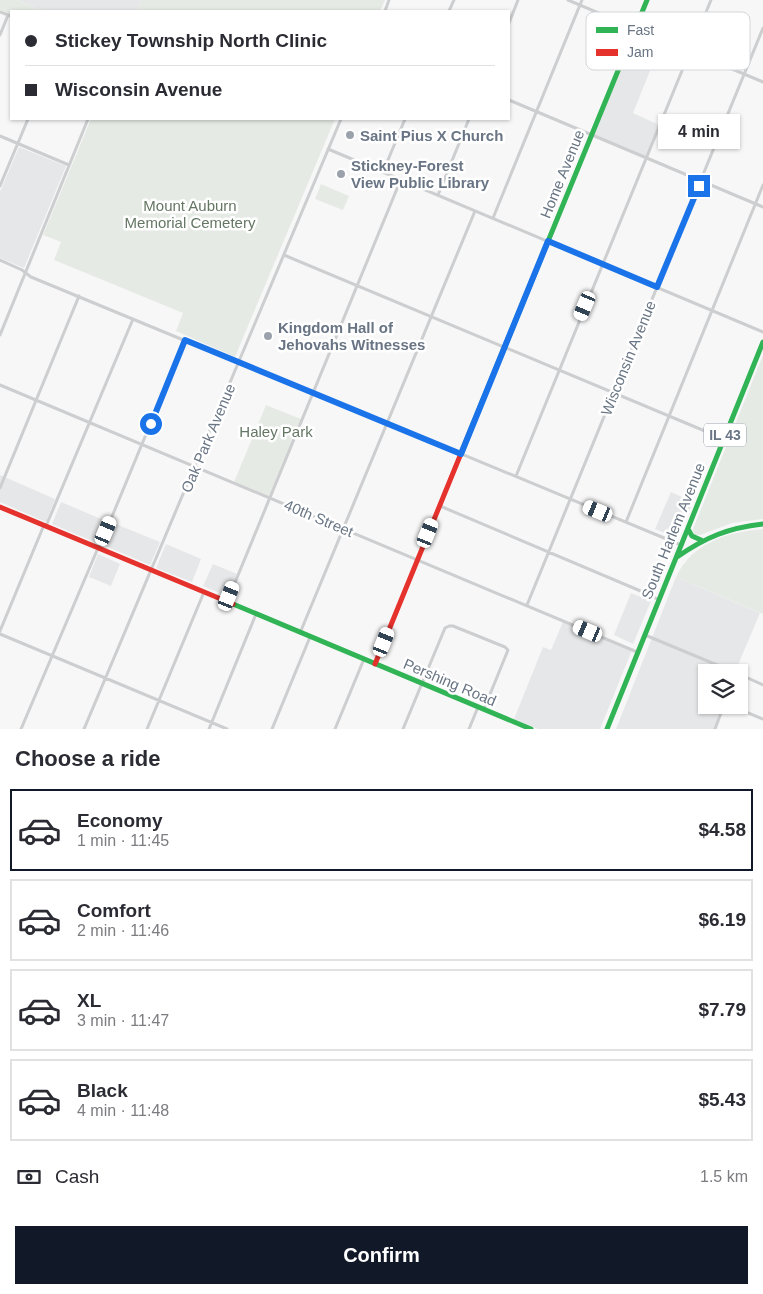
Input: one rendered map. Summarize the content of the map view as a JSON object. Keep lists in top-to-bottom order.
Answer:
{
  "streets": {
    "main road": [
      "Home Avenue",
      "IL 43",
      "South Harlem Avenue",
      "Pershing Road"
    ],
    "street": ["Wisconsin Avenue", "Oak Park Avenue", "40th Street"]
  },
  "crossings": [
    ["Home Avenue", "40th Street"],
    ["Home Avenue", "Pershing Road"],
    ["Wisconsin Avenue", "40th Street"],
    ["Oak Park Avenue", "40th Street"],
    ["Oak Park Avenue", "Pershing Road"],
    ["40th Street", "South Harlem Avenue"]
  ],
  "parks": ["Mount Auburn Memorial Cemetery", "Haley Park"],
  "places": ["Saint Pius X Church", "Stickney-Forest View Public Library", "Kingdom Hall of Jehovahs Witnesses"],
  "legend": ["Fast", "Jam"],
  "page": {
    "banner": ["Stickey Township North Clinic", "Wisconsin Avenue"],
    "bubble": "4 min",
    "heading": "Choose a ride",
    "list": [
      {
        "name": "Economy",
        "note": "1 min · 11:45",
        "value": "$4.58"
      },
      {
        "name": "Comfort",
        "note": "2 min · 11:46",
        "value": "$6.19"
      },
      {
        "name": "XL",
        "note": "3 min · 11:47",
        "value": "$7.79"
      },
      {
        "name": "Black",
        "note": "4 min · 11:48",
        "value": "$5.43"
      }
    ],
    "pay": ["Cash", "1.5 km"],
    "buttons": "Confirm"
  }
}
